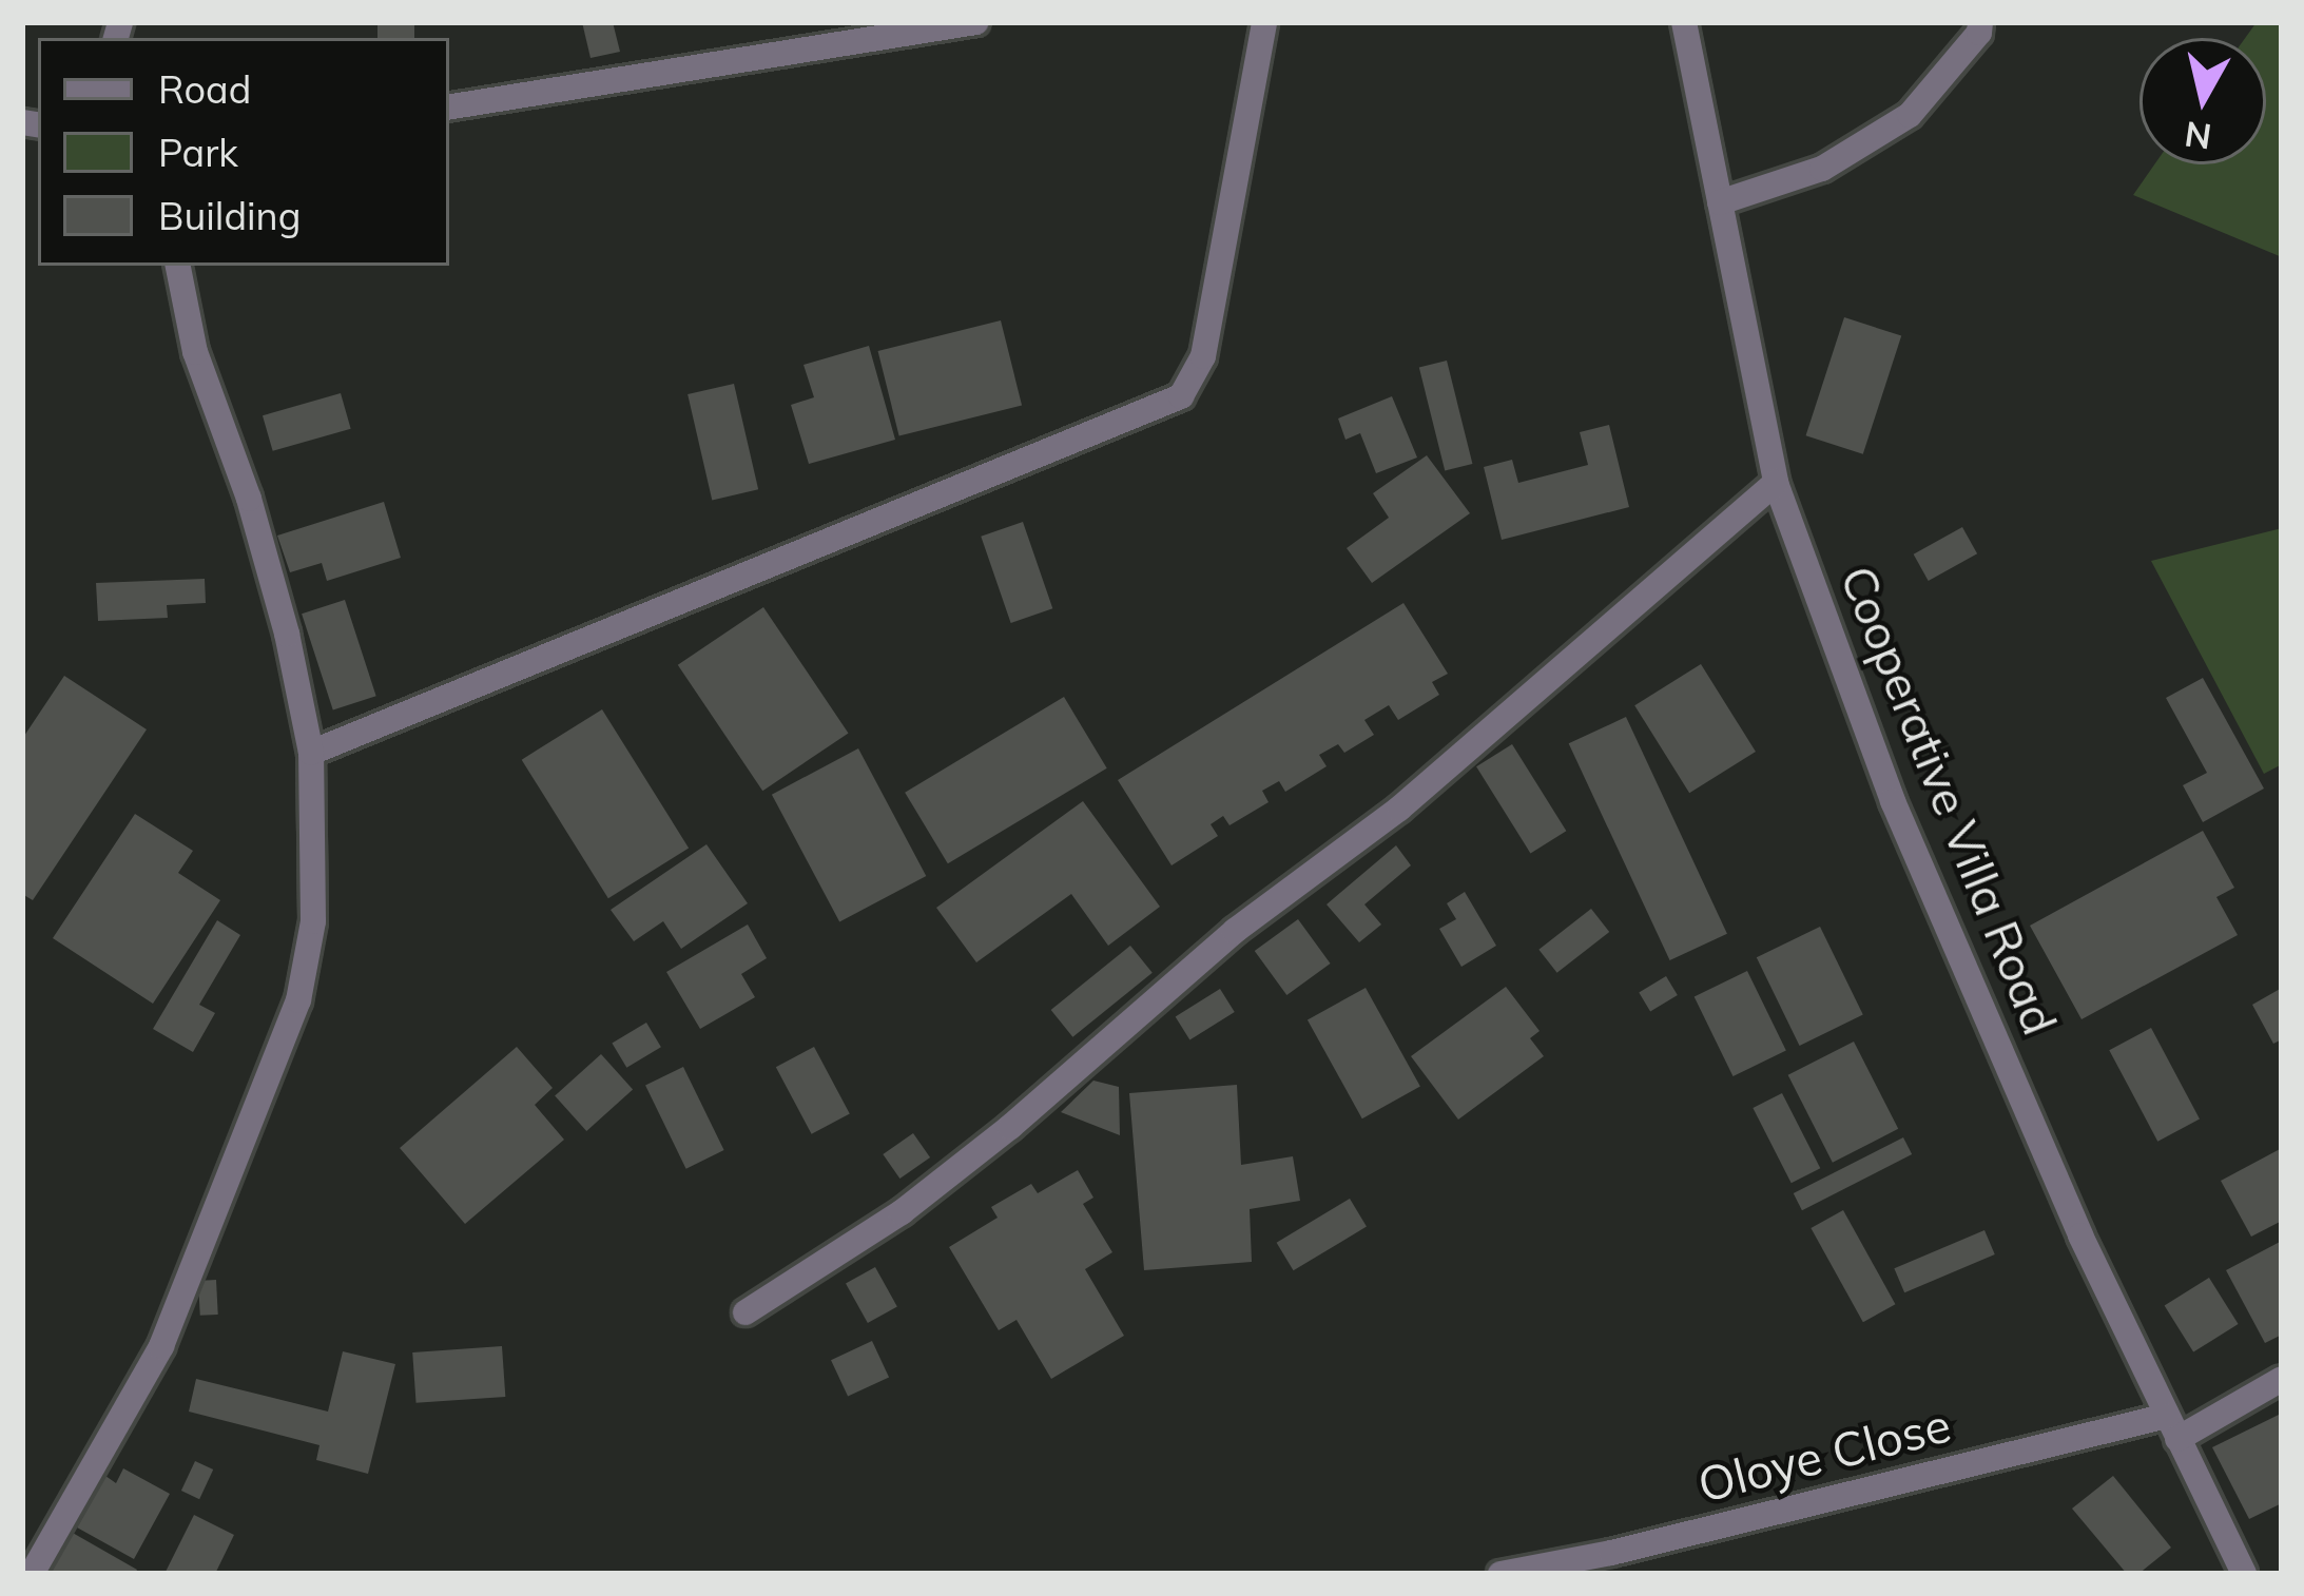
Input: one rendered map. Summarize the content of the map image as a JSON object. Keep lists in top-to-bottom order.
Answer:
{
  "streets": {
    "street": ["Cooperative Villa Road", "Oloye Close"]
  },
  "crossings": [
    ["Cooperative Villa Road", "Oloye Close"]
  ],
  "legend": ["Road", "Park", "Building"],
  "north": "bottom"
}
